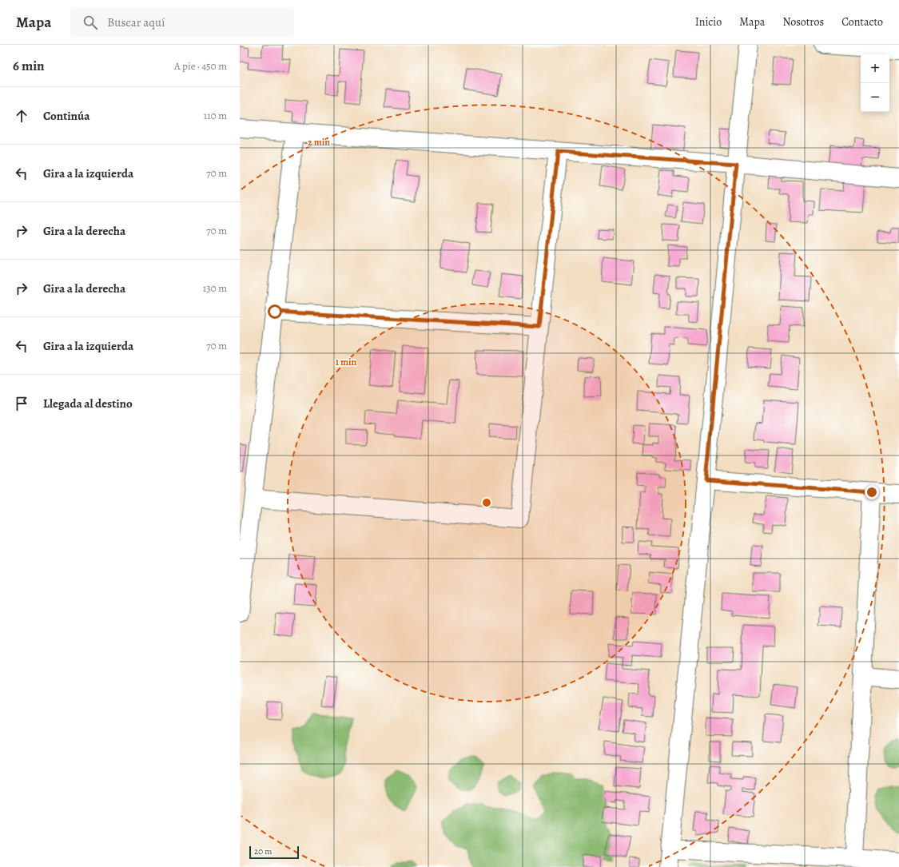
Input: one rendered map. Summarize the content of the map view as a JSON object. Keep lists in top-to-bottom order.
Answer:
{
  "scale_bar": "20 m",
  "page": {
    "header": "Mapa",
    "search": "Buscar aquí",
    "nav": [
      "Inicio",
      "Mapa",
      "Nosotros",
      "Contacto"
    ],
    "heading": ["6 min", "A pie · 450 m"],
    "map_buttons": ["+", "−"],
    "list": [
      ["Continúa", "110 m"],
      ["Gira a la izquierda", "70 m"],
      ["Gira a la derecha", "70 m"],
      ["Gira a la derecha", "130 m"],
      ["Gira a la izquierda", "70 m"],
      "Llegada al destino"
    ],
    "scale": "20 m"
  },
  "rings": ["2 min", "1 min"]
}
